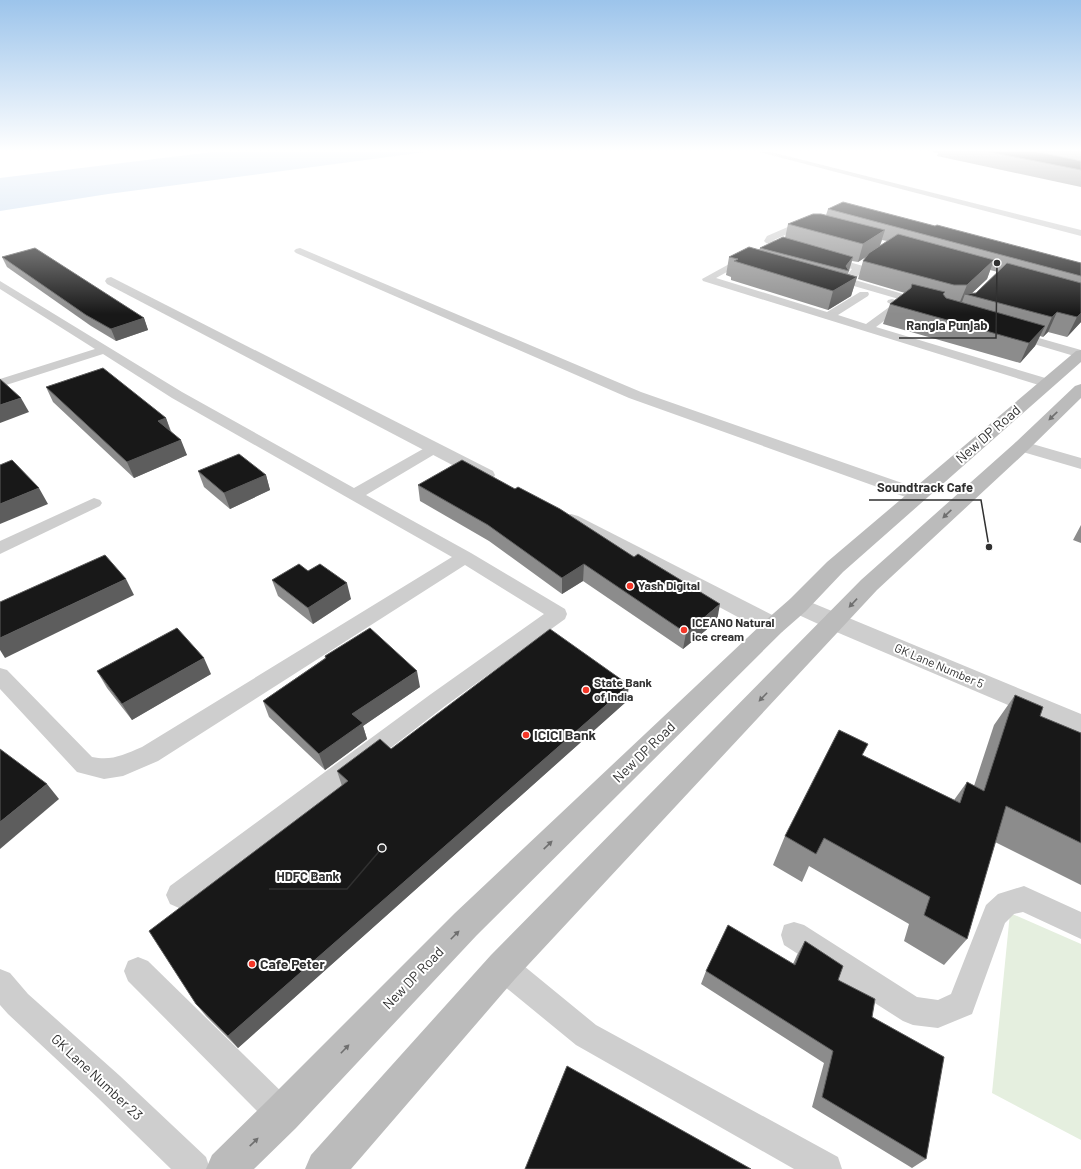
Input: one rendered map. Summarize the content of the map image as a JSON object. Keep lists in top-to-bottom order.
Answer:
{
  "streets": {
    "main road": ["New DP Road"],
    "street": ["GK Lane Number 5"],
    "lane": ["GK Lane Number 23"]
  },
  "crossings": [
    ["New DP Road", "GK Lane Number 5"]
  ],
  "places": [
    "Rangla Punjab",
    "Soundtrack Cafe",
    "Yash Digital",
    "ICEANO Natural ice cream",
    "State Bank of India",
    "ICICI Bank",
    "HDFC Bank",
    "Cafe Peter"
  ]
}
